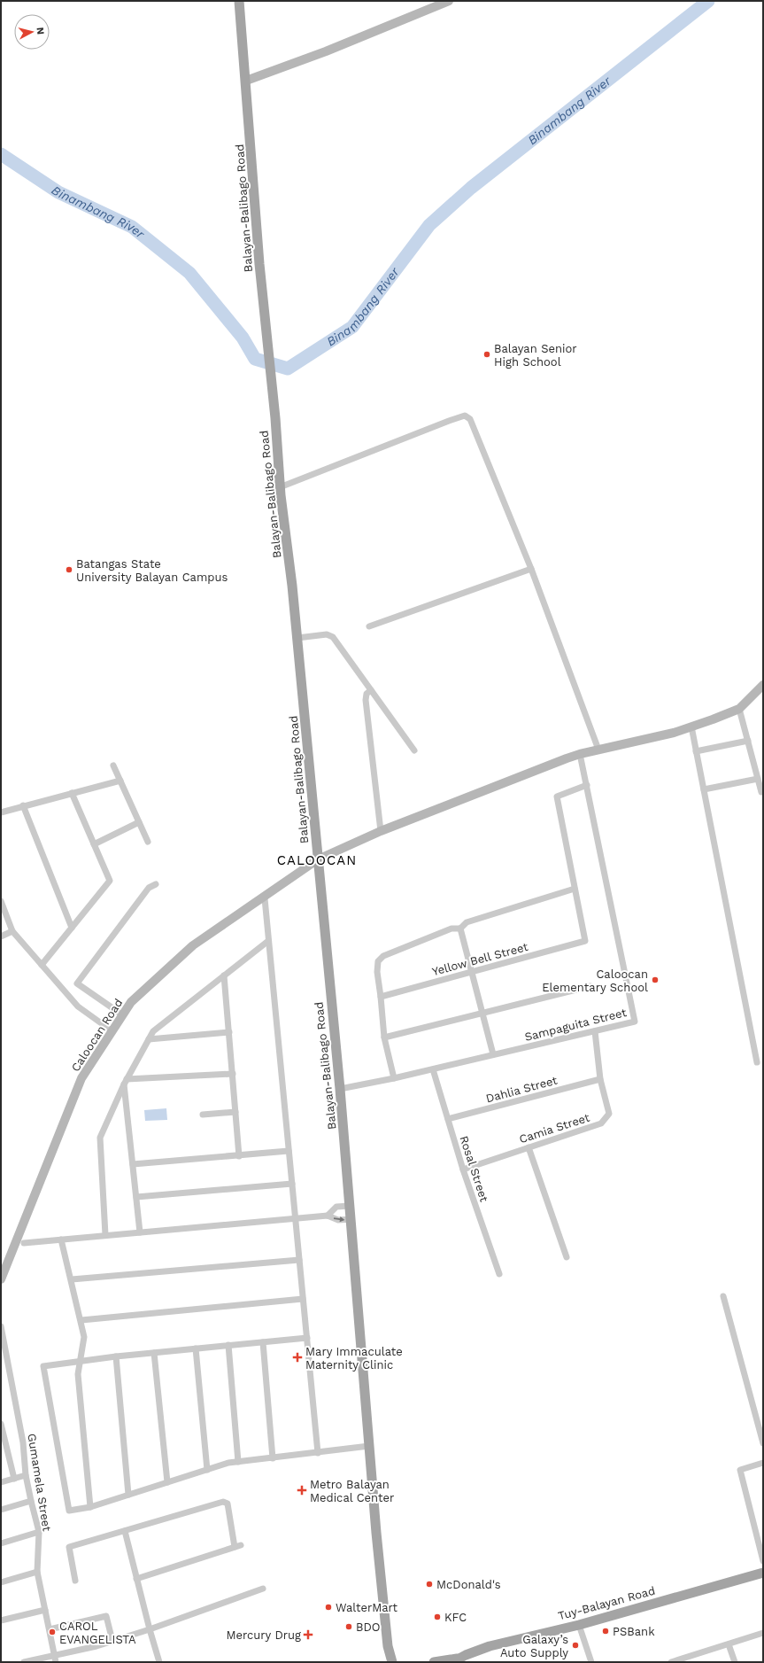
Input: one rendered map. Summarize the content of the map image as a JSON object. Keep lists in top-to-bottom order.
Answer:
{
  "streets": {
    "main road": ["Balayan-Balibago Road", "Tuy-Balayan Road"],
    "street": [
      "Yellow Bell Street",
      "Sampaguita Street",
      "Caloocan Road",
      "Dahlia Street",
      "Camia Street",
      "Rosal Street",
      "Gumamela Street"
    ]
  },
  "crossings": [
    ["Balayan-Balibago Road", "Sampaguita Street"],
    ["Balayan-Balibago Road", "Caloocan Road"],
    ["Sampaguita Street", "Caloocan Road"],
    ["Sampaguita Street", "Camia Street"],
    ["Sampaguita Street", "Rosal Street"],
    ["Dahlia Street", "Camia Street"],
    ["Dahlia Street", "Rosal Street"],
    ["Camia Street", "Rosal Street"]
  ],
  "districts": ["CALOOCAN"],
  "water": ["Binambang River"],
  "places": {
    "other": [
      "Balayan Senior High School",
      "Batangas State University Balayan Campus",
      "Caloocan Elementary School",
      "McDonald's",
      "WalterMart",
      "KFC",
      "BDO",
      "PSBank",
      "CAROL EVANGELISTA",
      "Galaxy’s Auto Supply"
    ],
    "health": ["Mary Immaculate Maternity Clinic", "Metro Balayan Medical Center", "Mercury Drug"]
  },
  "north": "right"
}
